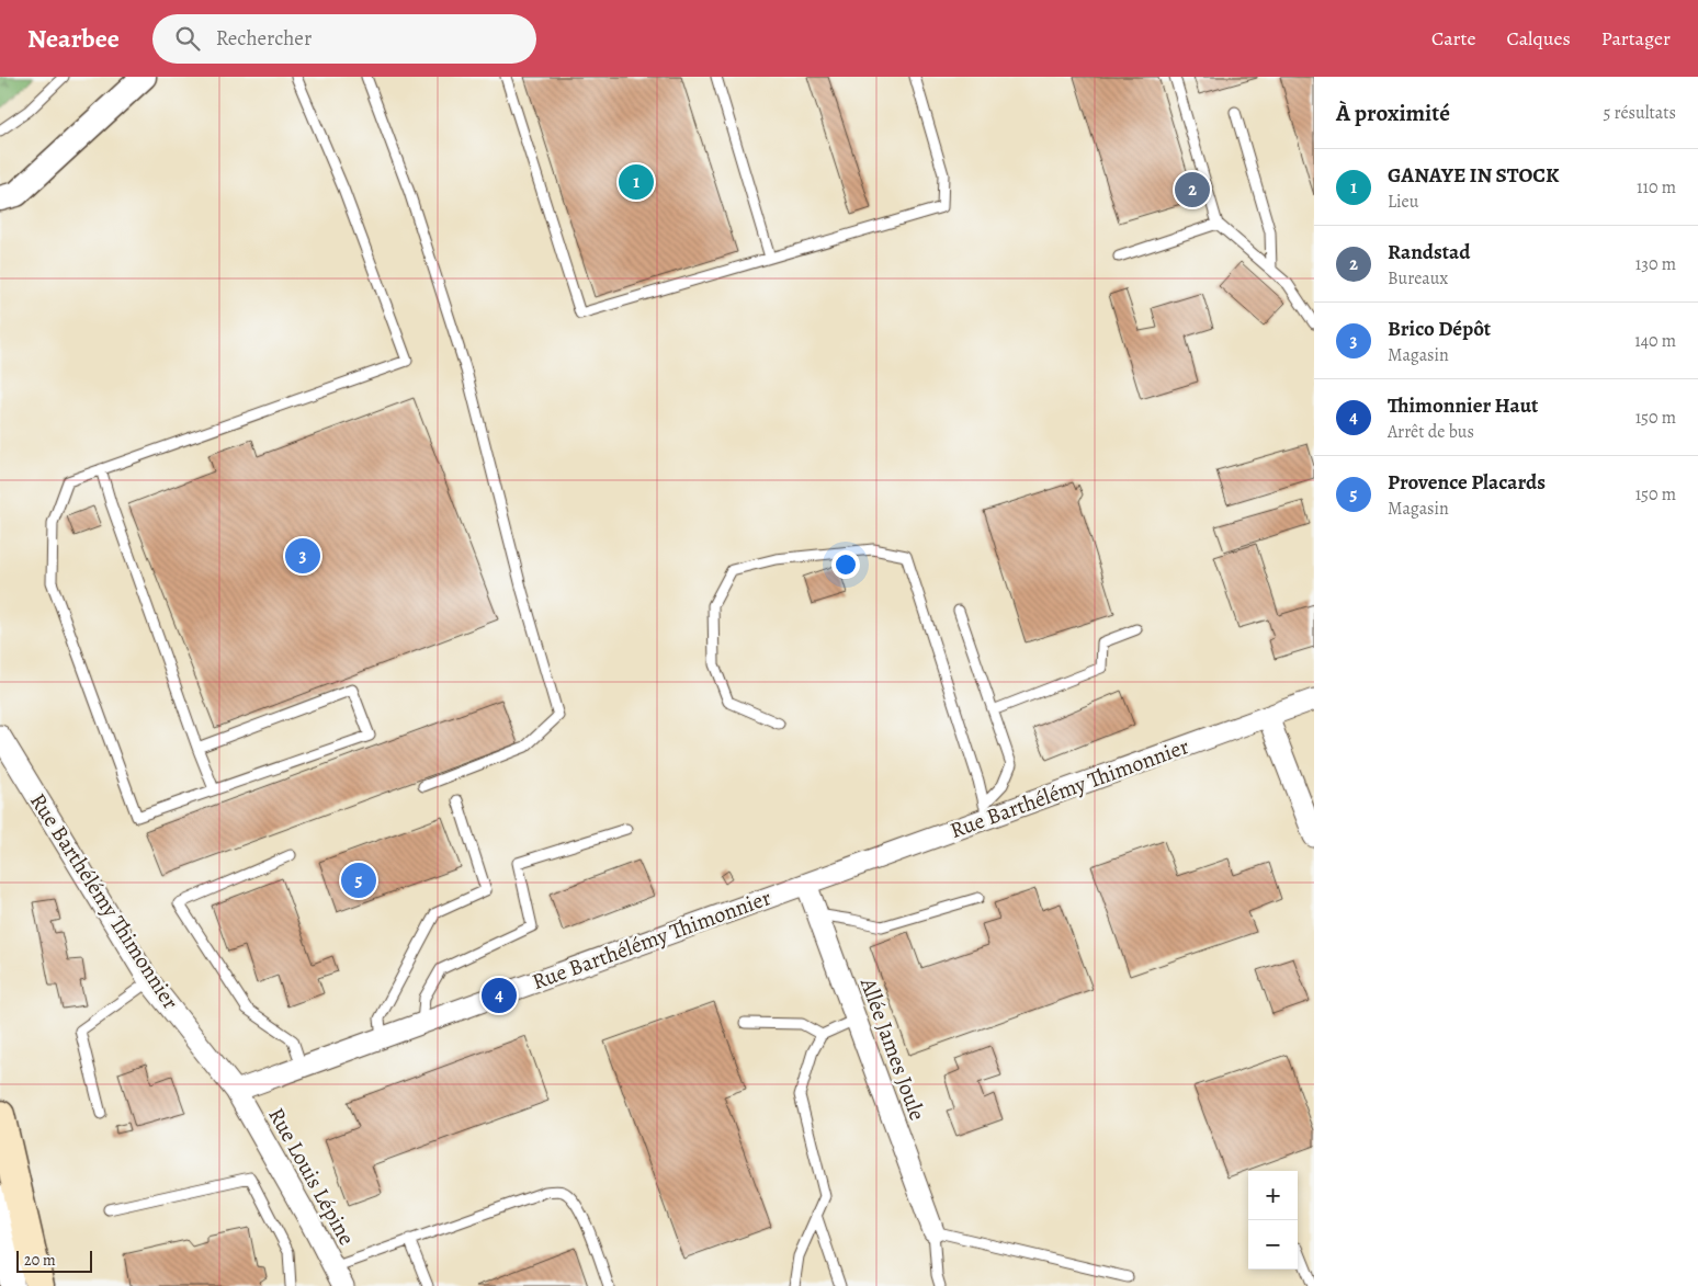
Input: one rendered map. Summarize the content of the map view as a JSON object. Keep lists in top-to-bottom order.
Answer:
{
  "streets": {
    "street": ["Rue Barthélémy Thimonnier", "Allée James Joule", "Rue Louis Lépine"]
  },
  "crossings": [
    ["Rue Barthélémy Thimonnier", "Allée James Joule"],
    ["Rue Barthélémy Thimonnier", "Rue Louis Lépine"]
  ],
  "scale_bar": "20 m",
  "page": {
    "header": "Nearbee",
    "search": "Rechercher",
    "nav": ["Carte", "Calques", "Partager"],
    "heading": ["À proximité", "5 résultats"],
    "list": [
      {
        "mark": "1",
        "name": "GANAYE IN STOCK",
        "note": "Lieu",
        "value": "110 m"
      },
      {
        "mark": "2",
        "name": "Randstad",
        "note": "Bureaux",
        "value": "130 m"
      },
      {
        "mark": "3",
        "name": "Brico Dépôt",
        "note": "Magasin",
        "value": "140 m"
      },
      {
        "mark": "4",
        "name": "Thimonnier Haut",
        "note": "Arrêt de bus",
        "value": "150 m"
      },
      {
        "mark": "5",
        "name": "Provence Placards",
        "note": "Magasin",
        "value": "150 m"
      }
    ],
    "pins": [
      "1",
      "2",
      "3",
      "5",
      "4"
    ],
    "map_buttons": ["+", "−"],
    "scale": "20 m"
  }
}
